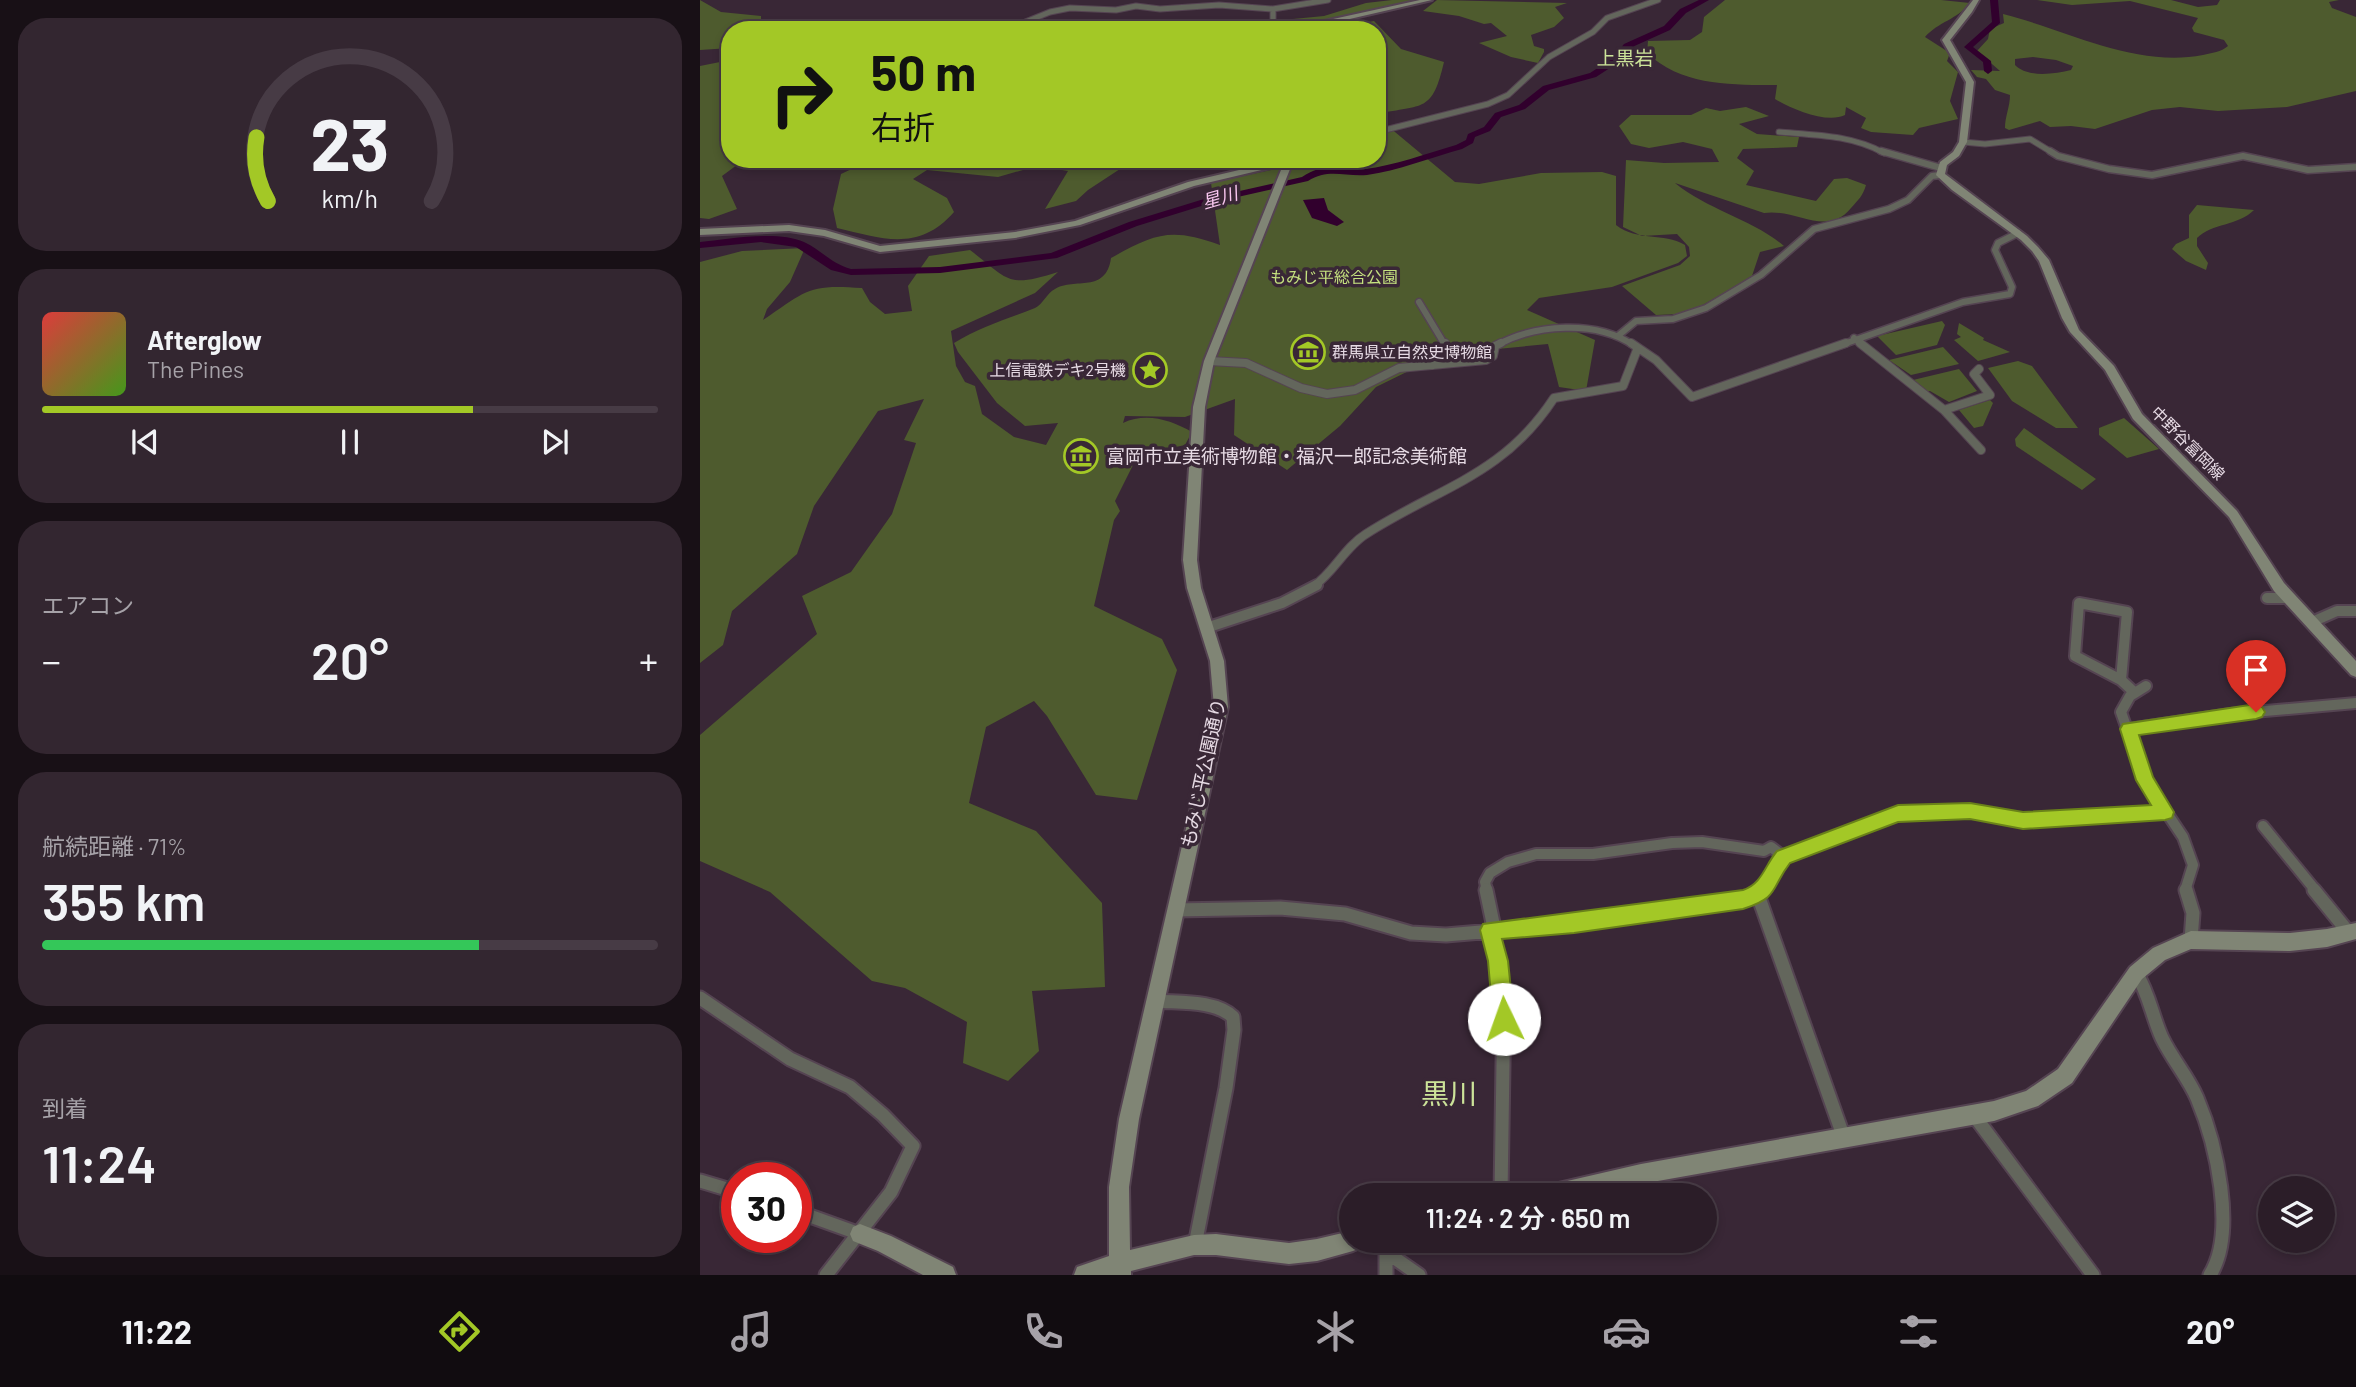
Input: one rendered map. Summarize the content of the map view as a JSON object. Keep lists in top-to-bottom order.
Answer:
{
  "streets": {
    "street": ["中野谷富岡線", "もみじ平公園通り"]
  },
  "districts": ["上黒岩", "黒川"],
  "water": ["星川"],
  "parks": ["もみじ平総合公園"],
  "places": {
    "museum": ["群馬県立自然史博物館", "富岡市立美術博物館・福沢一郎記念美術館"],
    "place": ["上信電鉄デキ2号機"]
  },
  "page": {
    "turn": ["50 m", "右折"],
    "song": ["Afterglow", "The Pines"],
    "tile": [
      "エアコン",
      ["航続距離 · 71%", "355 km"],
      ["到着", "11:24"]
    ],
    "heat": ["−", "20°", "+"],
    "limit": "30",
    "trip": "11:24 · 2 分 · 650 m",
    "tabs": ["11:22", "20°"],
    "gauge": ["23", "km/h"]
  }
}
